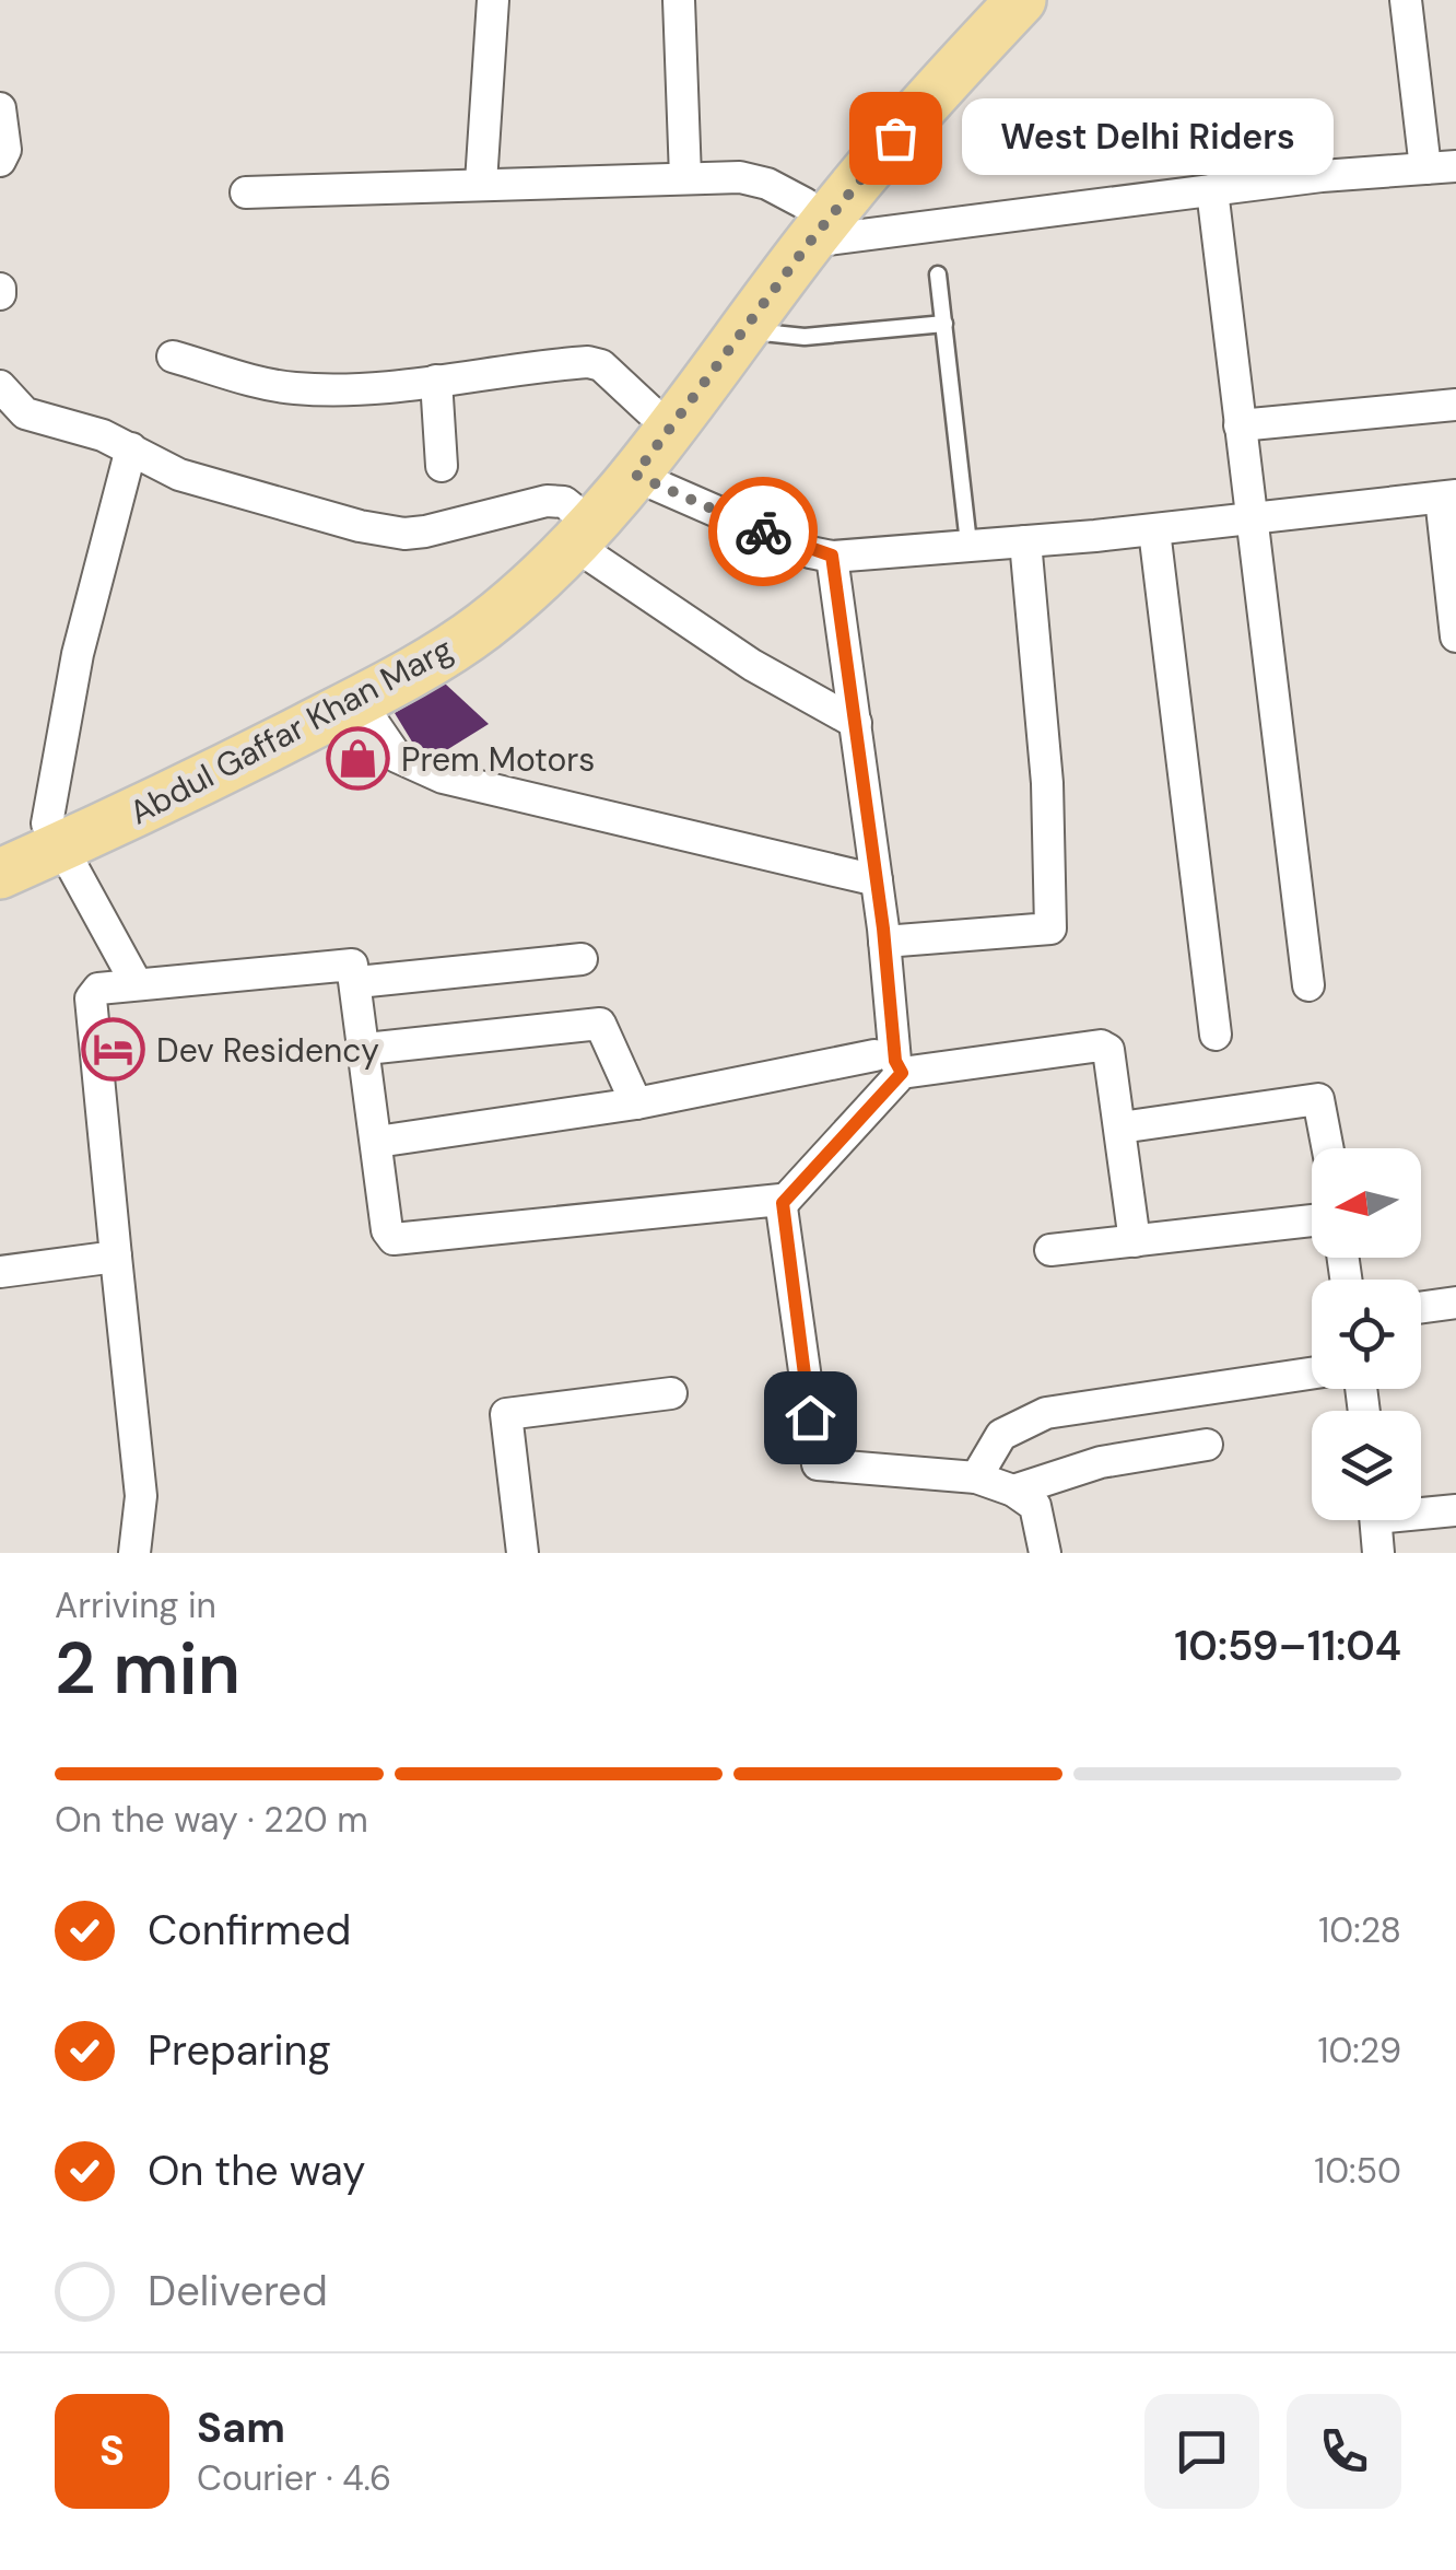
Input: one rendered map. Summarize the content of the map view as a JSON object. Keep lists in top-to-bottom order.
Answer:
{
  "streets": {
    "main road": ["Abdul Gaffar Khan Marg"]
  },
  "places": {
    "other": ["West Delhi Riders"],
    "shop": ["Prem Motors"],
    "hotel": ["Dev Residency"]
  },
  "north": "left",
  "page": {
    "bubble": "West Delhi Riders",
    "heading": ["2 min", "Arriving in", "10:59–11:04"],
    "panel": ["Sam", "Courier · 4.6"],
    "bar": "On the way · 220 m",
    "list": [
      ["Confirmed", "10:28"],
      ["Preparing", "10:29"],
      ["On the way", "10:50"],
      "Delivered"
    ],
    "round": "S"
  }
}
